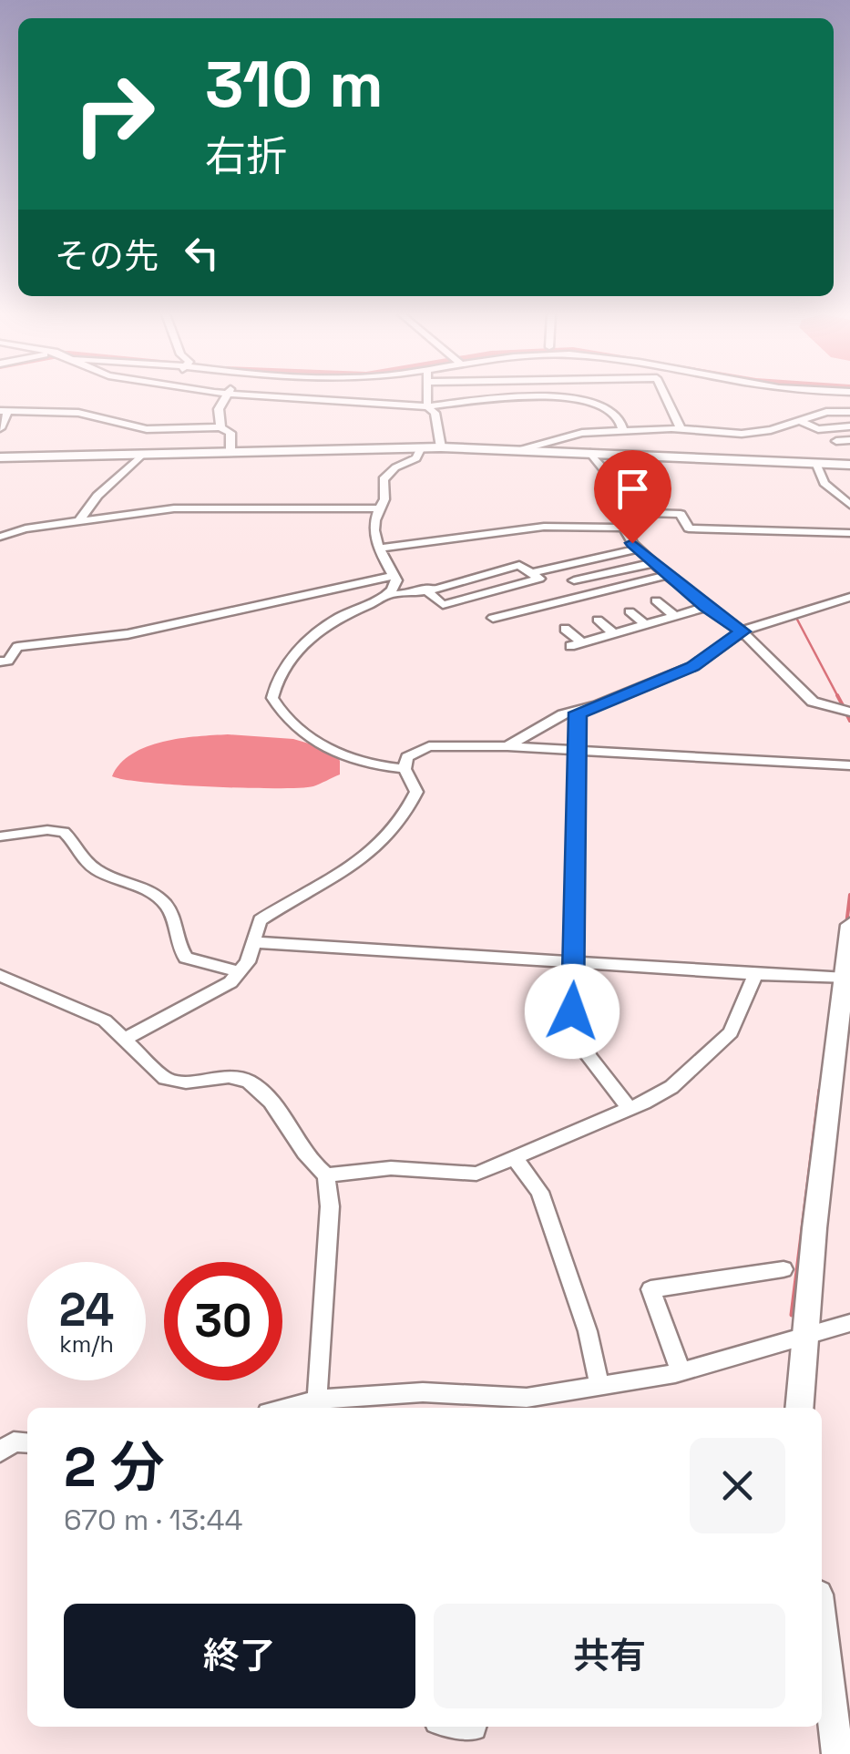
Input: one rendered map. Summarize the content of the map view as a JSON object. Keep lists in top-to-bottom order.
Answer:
{
  "page": {
    "turn": ["310 m", "右折"],
    "then": "その先",
    "speed": "24 km/h",
    "limit": "30",
    "heading": ["2 分", "670 m · 13:44"],
    "buttons": ["終了", "共有"]
  }
}
